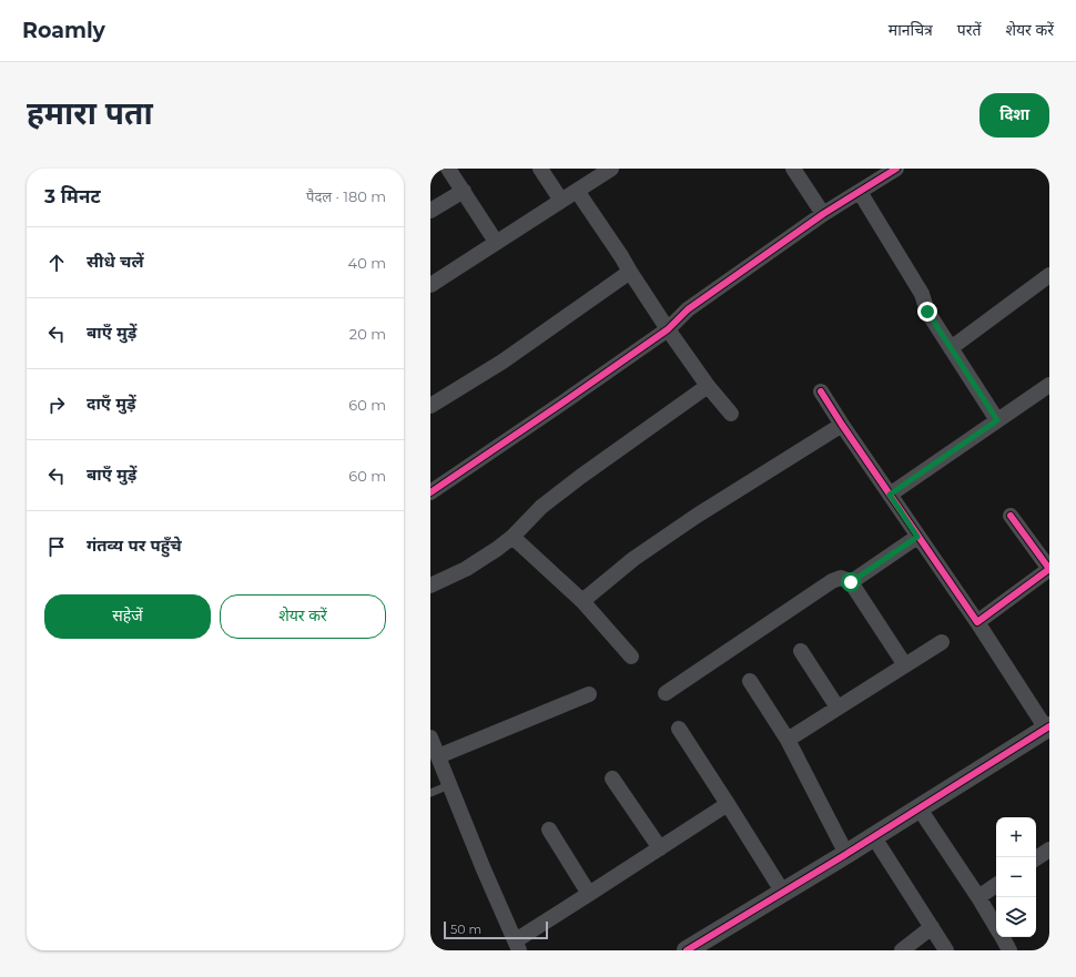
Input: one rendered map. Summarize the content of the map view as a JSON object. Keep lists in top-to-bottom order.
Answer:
{
  "scale_bar": "50 m",
  "page": {
    "header": "Roamly",
    "nav": ["मानचित्र", "परतें", "शेयर करें"],
    "buttons": [
      "दिशा",
      ["सहेजें", "शेयर करें"]
    ],
    "title": "हमारा पता",
    "heading": ["3 मिनट", "पैदल · 180 m"],
    "list": [
      ["सीधे चलें", "40 m"],
      ["बाएँ मुड़ें", "20 m"],
      ["दाएँ मुड़ें", "60 m"],
      ["बाएँ मुड़ें", "60 m"],
      "गंतव्य पर पहुँचे"
    ],
    "map_buttons": ["+", "−"],
    "scale": "50 m"
  }
}
